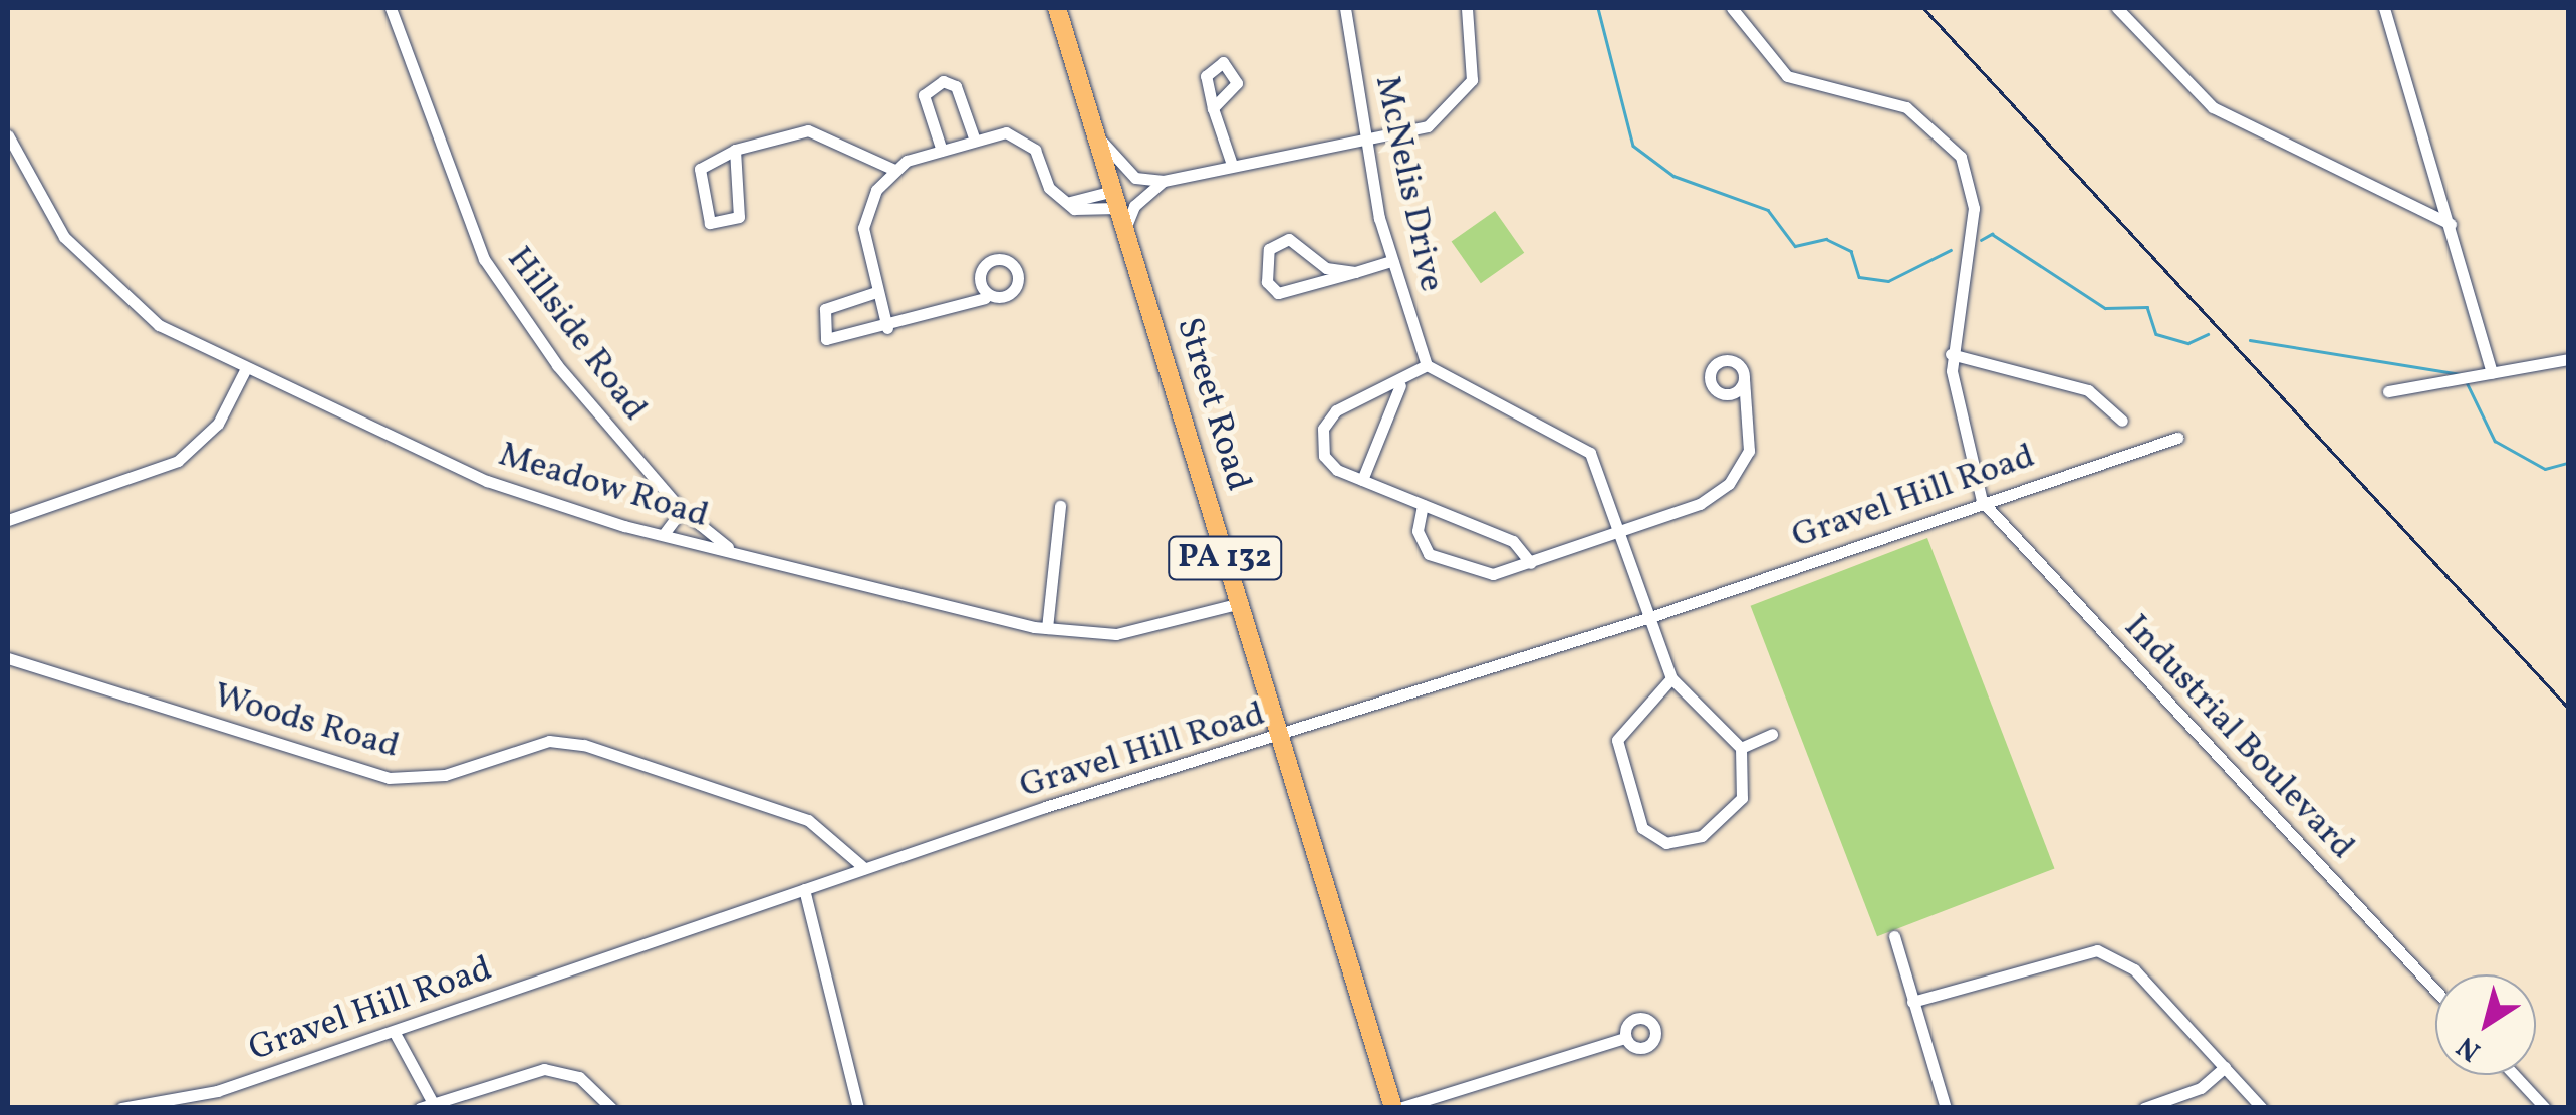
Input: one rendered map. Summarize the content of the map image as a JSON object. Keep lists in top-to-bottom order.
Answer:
{
  "streets": {
    "main road": ["Street Road", "PA 132"],
    "street": [
      "McNelis Drive",
      "Hillside Road",
      "Meadow Road",
      "Gravel Hill Road",
      "Woods Road",
      "Industrial Boulevard"
    ]
  },
  "crossings": [
    ["Hillside Road", "Meadow Road"],
    ["Street Road", "Meadow Road"],
    ["Street Road", "Gravel Hill Road"],
    ["Gravel Hill Road", "Woods Road"],
    ["Gravel Hill Road", "Industrial Boulevard"]
  ],
  "north": "bottom left"
}
